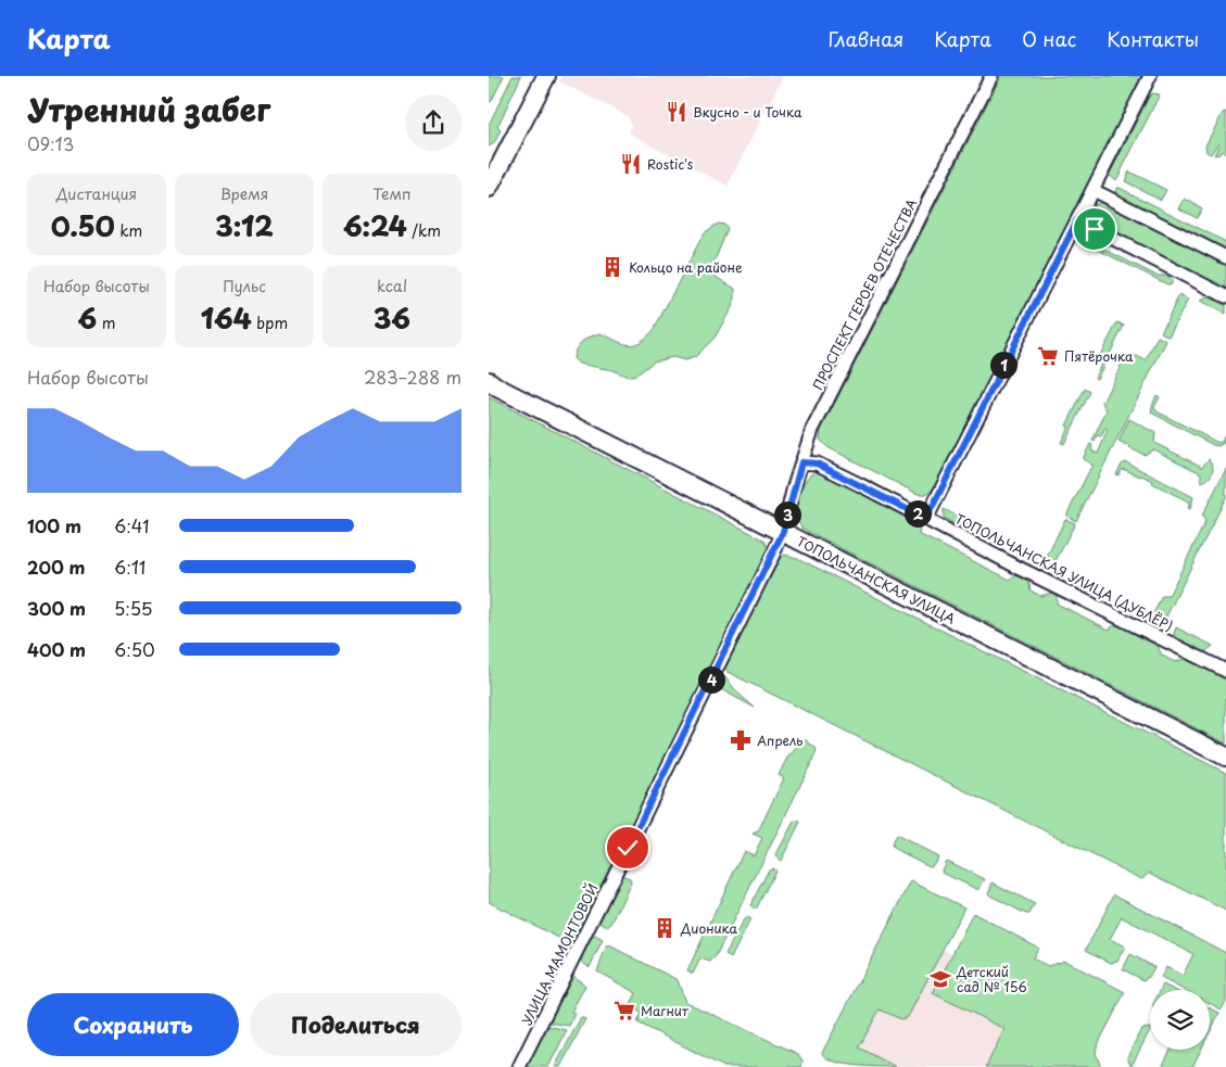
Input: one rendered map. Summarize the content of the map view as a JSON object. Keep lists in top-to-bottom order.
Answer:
{
  "streets": {
    "main road": ["ТОПОЛЬЧАНСКАЯ УЛИЦА"],
    "street": ["ПРОСПЕКТ ГЕРОЕВ ОТЕЧЕСТВА", "ТОПОЛЬЧАНСКАЯ УЛИЦА (ДУБЛЁР)", "УЛИЦА МАМОНТОВОЙ"]
  },
  "crossings": [
    ["ПРОСПЕКТ ГЕРОЕВ ОТЕЧЕСТВА", "ТОПОЛЬЧАНСКАЯ УЛИЦА (ДУБЛЁР)"],
    ["ПРОСПЕКТ ГЕРОЕВ ОТЕЧЕСТВА", "ТОПОЛЬЧАНСКАЯ УЛИЦА"],
    ["ПРОСПЕКТ ГЕРОЕВ ОТЕЧЕСТВА", "УЛИЦА МАМОНТОВОЙ"],
    ["ТОПОЛЬЧАНСКАЯ УЛИЦА", "УЛИЦА МАМОНТОВОЙ"]
  ],
  "places": {
    "restaurant": ["Вкусно - и Точка", "Rostic's"],
    "building": ["Кольцо на районе", "Дионика"],
    "supermarket": ["Пятёрочка", "Магнит"],
    "pharmacy": ["Апрель"],
    "school or university": ["Детский сад № 156"]
  },
  "page": {
    "header": "Карта",
    "nav": [
      "Главная",
      "Карта",
      "О нас",
      "Контакты"
    ],
    "heading": ["Утренний забег", "09:13"],
    "stats": [
      ["Дистанция", "0.50 km"],
      ["Время", "3:12"],
      ["Темп", "6:24 /km"],
      ["Набор высоты", "6 m"],
      ["Пульс", "164 bpm"],
      ["kcal", "36"]
    ],
    "pins": [
      "1",
      "2",
      "3",
      "4"
    ],
    "chart": ["Набор высоты", "283–288 m"],
    "list": [
      {
        "name": "100 m",
        "note": "6:41"
      },
      {
        "name": "200 m",
        "note": "6:11"
      },
      {
        "name": "300 m",
        "note": "5:55"
      },
      {
        "name": "400 m",
        "note": "6:50"
      }
    ],
    "buttons": ["Сохранить", "Поделиться"]
  }
}
